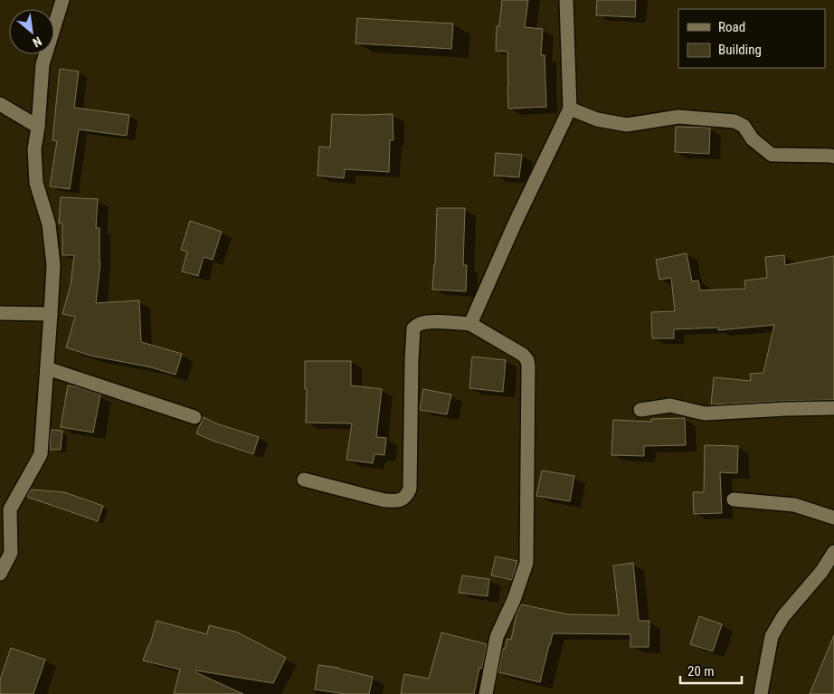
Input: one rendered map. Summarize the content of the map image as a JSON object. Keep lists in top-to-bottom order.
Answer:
{
  "legend": ["Road", "Building"],
  "scale_bar": "20 m",
  "north": "bottom right"
}
